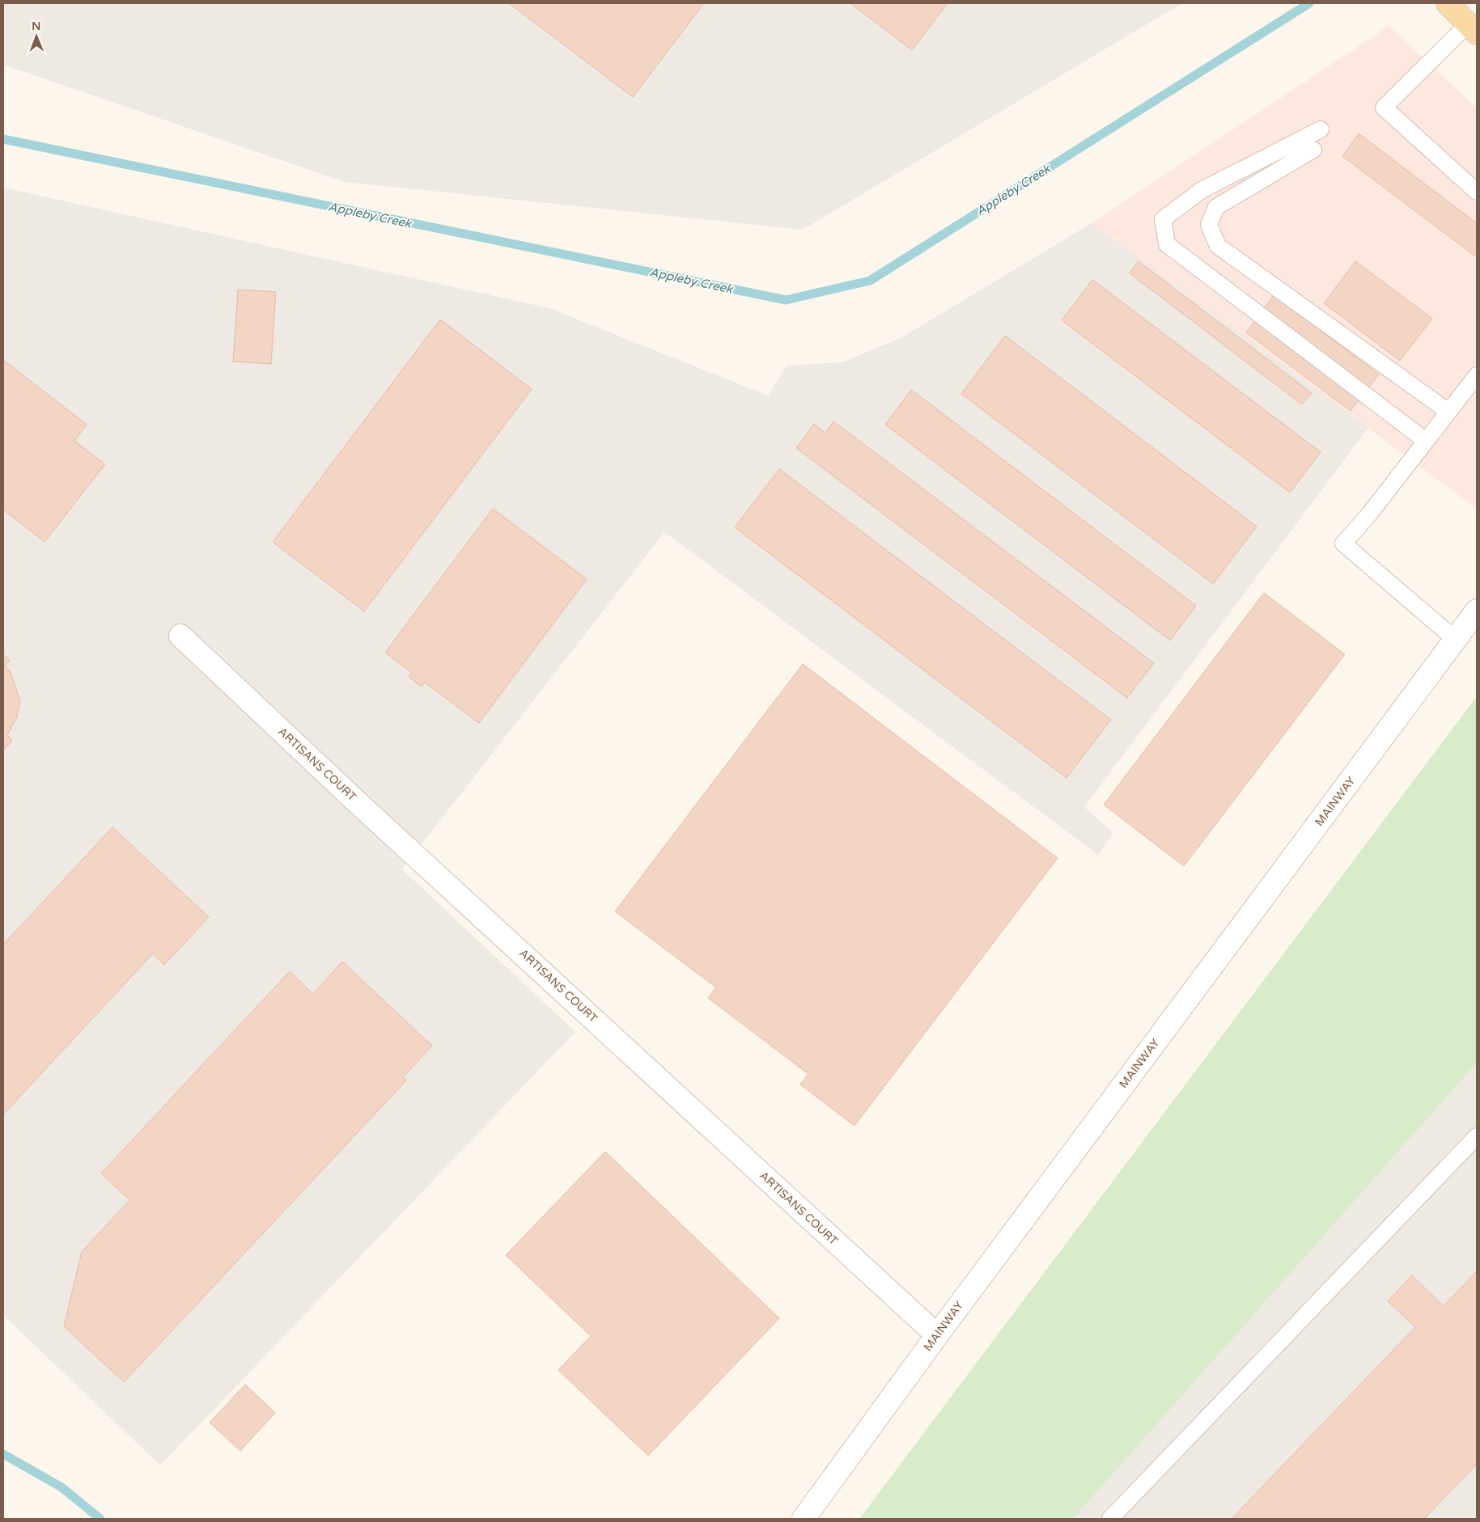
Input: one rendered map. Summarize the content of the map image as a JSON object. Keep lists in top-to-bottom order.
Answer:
{
  "streets": {
    "street": ["ARTISANS COURT", "MAINWAY"]
  },
  "crossings": [
    ["ARTISANS COURT", "MAINWAY"]
  ],
  "water": ["Appleby Creek"],
  "north": "top"
}
